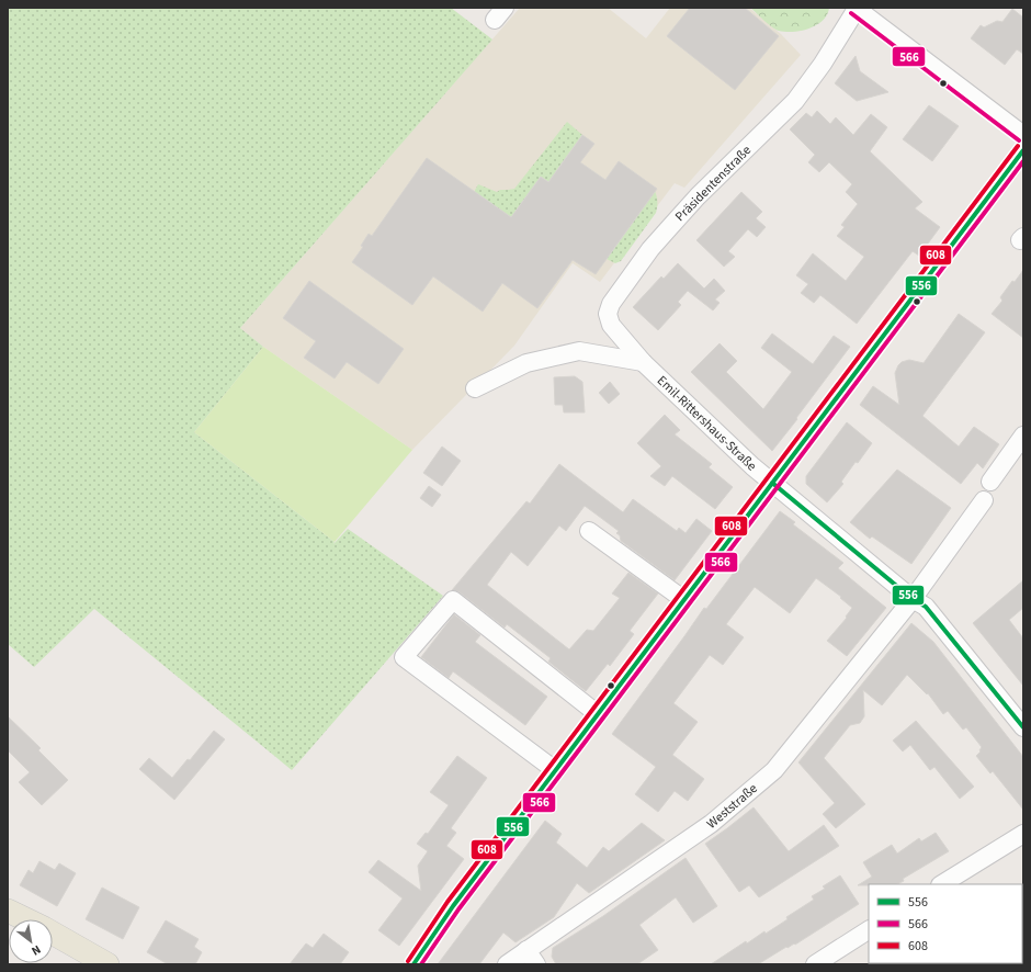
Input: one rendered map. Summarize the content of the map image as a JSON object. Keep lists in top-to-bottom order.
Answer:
{
  "streets": {
    "street": ["Präsidentenstraße", "Emil-Rittershaus-Straße", "Weststraße"]
  },
  "crossings": [
    ["Präsidentenstraße", "Emil-Rittershaus-Straße"],
    ["Emil-Rittershaus-Straße", "Weststraße"]
  ],
  "lines": ["transit line 566", "transit line 608", "transit line 556"],
  "legend": ["556", "566", "608"],
  "north": "bottom right"
}
